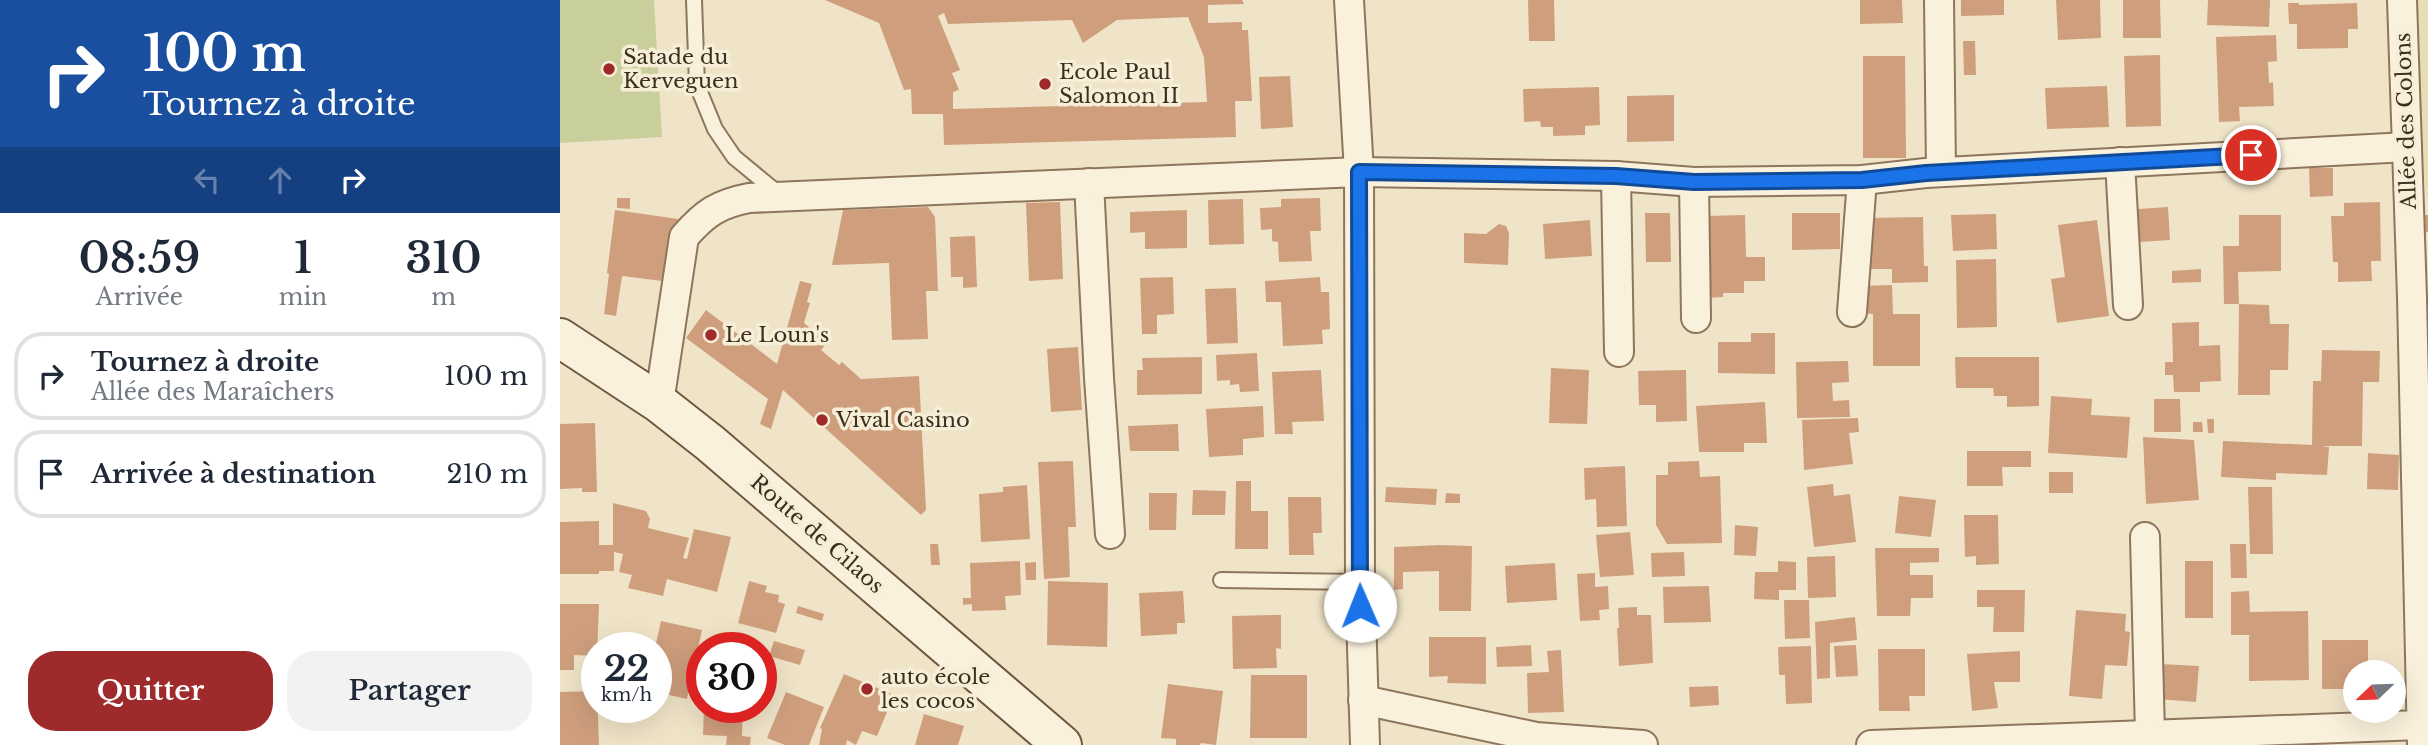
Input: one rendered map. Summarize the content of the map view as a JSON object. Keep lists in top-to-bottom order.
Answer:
{
  "streets": {
    "main road": ["Route de Cilaos"],
    "street": ["Allée des Colons"]
  },
  "places": [
    "Satade du Kerveguen",
    "Ecole Paul Salomon II",
    "Le Loun's",
    "Vival Casino",
    "auto école les cocos"
  ],
  "north": "bottom left",
  "page": {
    "turn": ["100 m", "Tournez à droite"],
    "eta": [
      "08:59",
      "Arrivée",
      "1",
      "min",
      "310",
      "m"
    ],
    "list": [
      {
        "name": "Tournez à droite",
        "note": "Allée des Maraîchers",
        "value": "100 m"
      },
      {
        "name": "Arrivée à destination",
        "value": "210 m"
      }
    ],
    "speed": "22 km/h",
    "limit": "30",
    "buttons": ["Quitter", "Partager"]
  }
}
